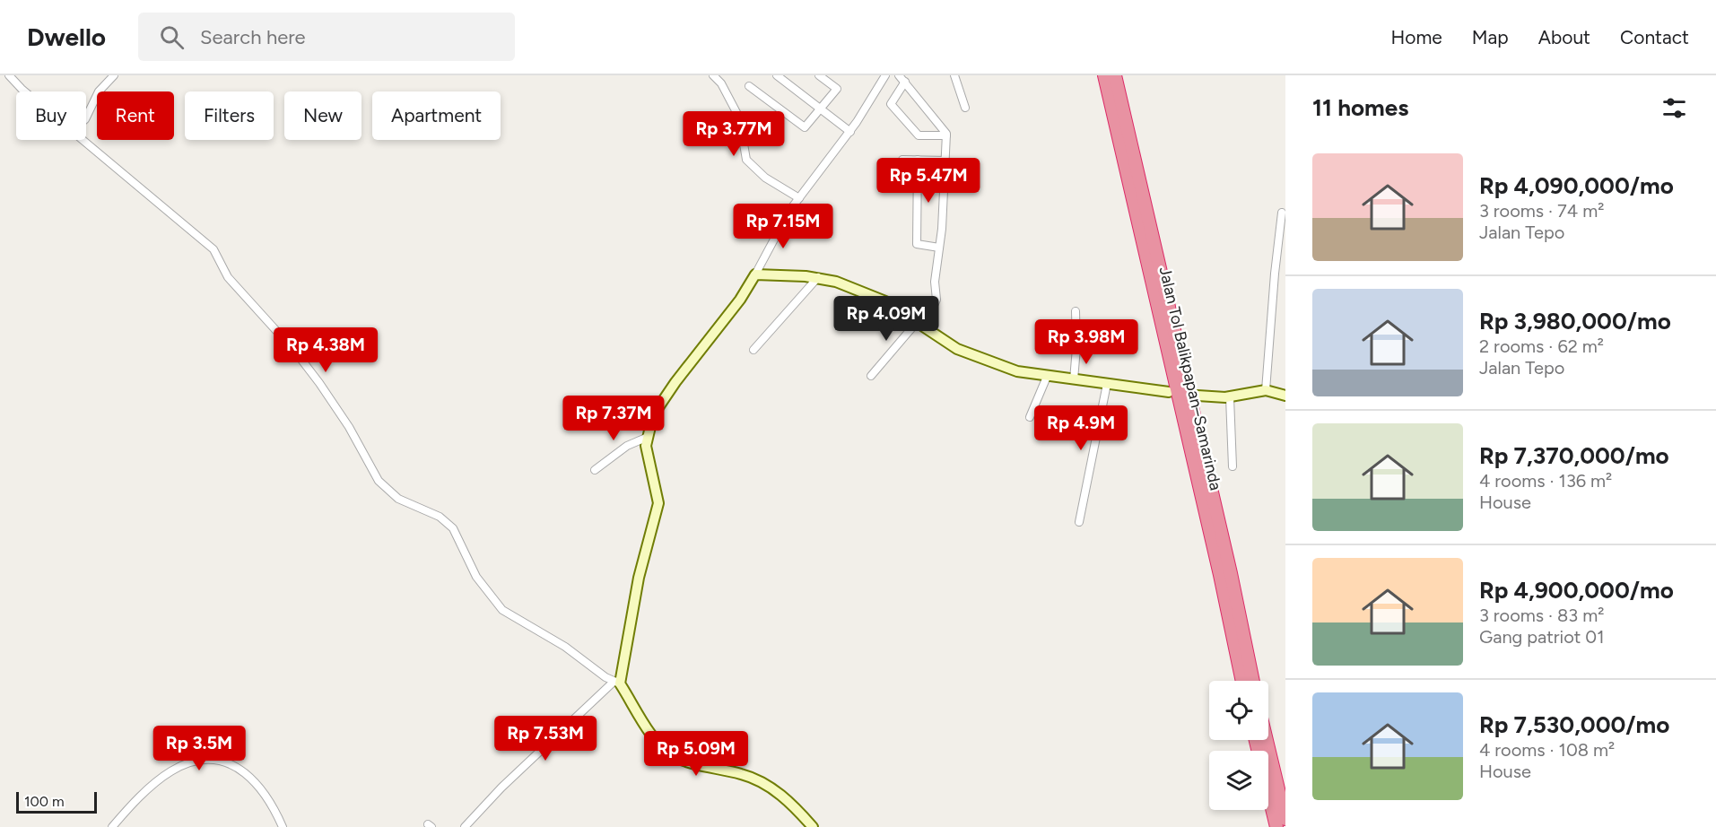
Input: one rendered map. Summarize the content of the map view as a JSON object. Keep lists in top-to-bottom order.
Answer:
{
  "streets": {
    "highway": ["Jalan Tol Balikpapan–Samarinda"]
  },
  "scale_bar": "100 m",
  "page": {
    "header": "Dwello",
    "search": "Search here",
    "nav": [
      "Home",
      "Map",
      "About",
      "Contact"
    ],
    "heading": "11 homes",
    "chip": [
      "Buy",
      "Rent",
      "Filters",
      "New",
      "Apartment"
    ],
    "price": [
      "Rp 3.77M",
      "Rp 5.47M",
      "Rp 7.15M",
      "Rp 4.09M",
      "Rp 3.98M",
      "Rp 4.38M",
      "Rp 7.37M",
      "Rp 4.9M",
      "Rp 7.53M",
      "Rp 3.5M",
      "Rp 5.09M"
    ],
    "list": [
      {
        "name": "Rp 4,090,000/mo",
        "note": "3 rooms · 74 m² · Jalan Tepo"
      },
      {
        "name": "Rp 3,980,000/mo",
        "note": "2 rooms · 62 m² · Jalan Tepo"
      },
      {
        "name": "Rp 7,370,000/mo",
        "note": "4 rooms · 136 m² · House"
      },
      {
        "name": "Rp 4,900,000/mo",
        "note": "3 rooms · 83 m² · Gang patriot 01"
      },
      {
        "name": "Rp 7,530,000/mo",
        "note": "4 rooms · 108 m² · House"
      }
    ],
    "scale": "100 m"
  }
}
